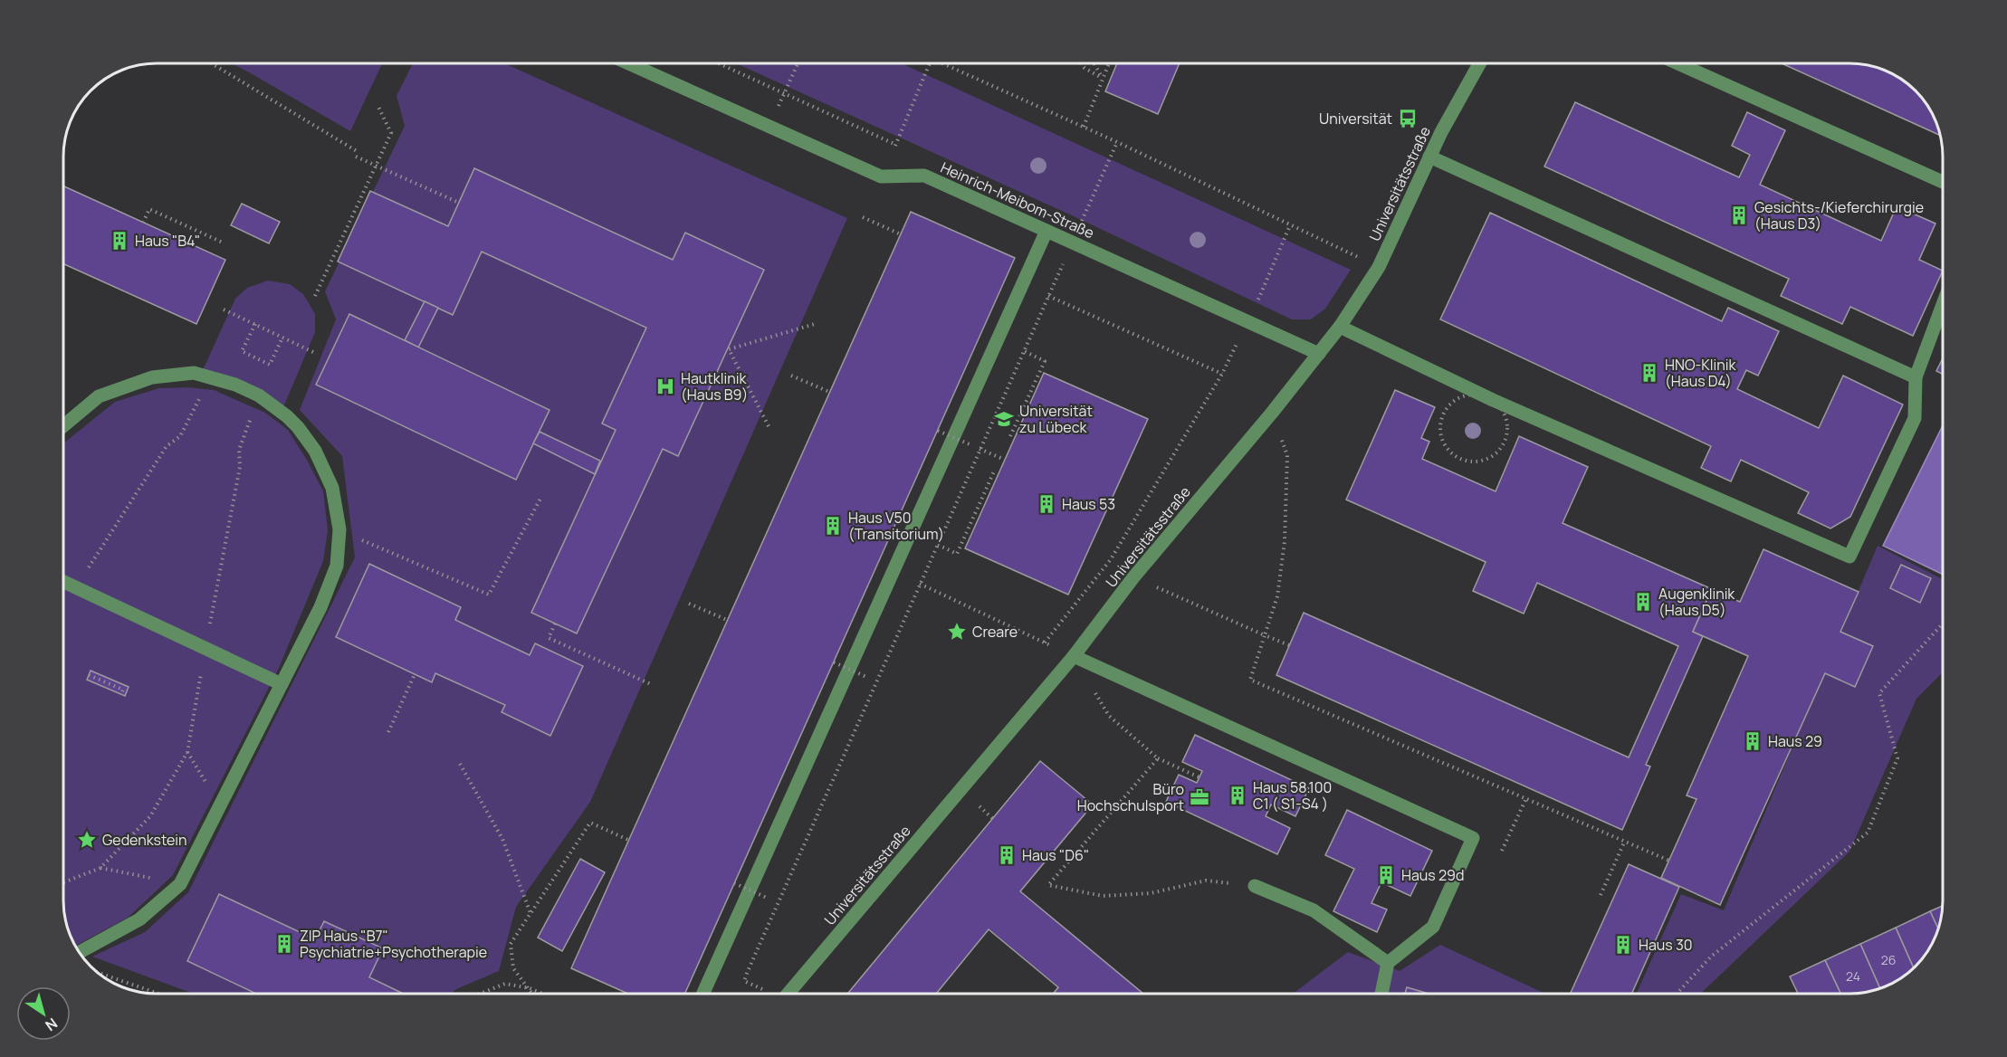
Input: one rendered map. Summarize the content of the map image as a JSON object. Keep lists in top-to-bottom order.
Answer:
{
  "streets": {
    "lane": ["Universitätsstraße", "Heinrich-Meibom-Straße"]
  },
  "crossings": [
    ["Universitätsstraße", "Heinrich-Meibom-Straße"]
  ],
  "places": {
    "bus stop": ["Universität"],
    "building": [
      "Gesichts-/Kieferchirurgie (Haus D3)",
      "Haus \"B4\"",
      "HNO-Klinik (Haus D4)",
      "Haus 53",
      "Haus V50 (Transitorium)",
      "Augenklinik (Haus D5)",
      "Haus 29",
      "Haus 58.100 C1 ( S1-S4 )",
      "Haus \"D6\"",
      "Haus 29d",
      "ZIP Haus \"B7\" Psychiatrie+Psychotherapie",
      "Haus 30"
    ],
    "hospital": ["Hautklinik (Haus B9)"],
    "school or university": ["Universität zu Lübeck"],
    "place": ["Creare", "Gedenkstein"],
    "office": ["Büro Hochschulsport"]
  },
  "house_numbers": ["26", "24"],
  "north": "bottom right"
}
